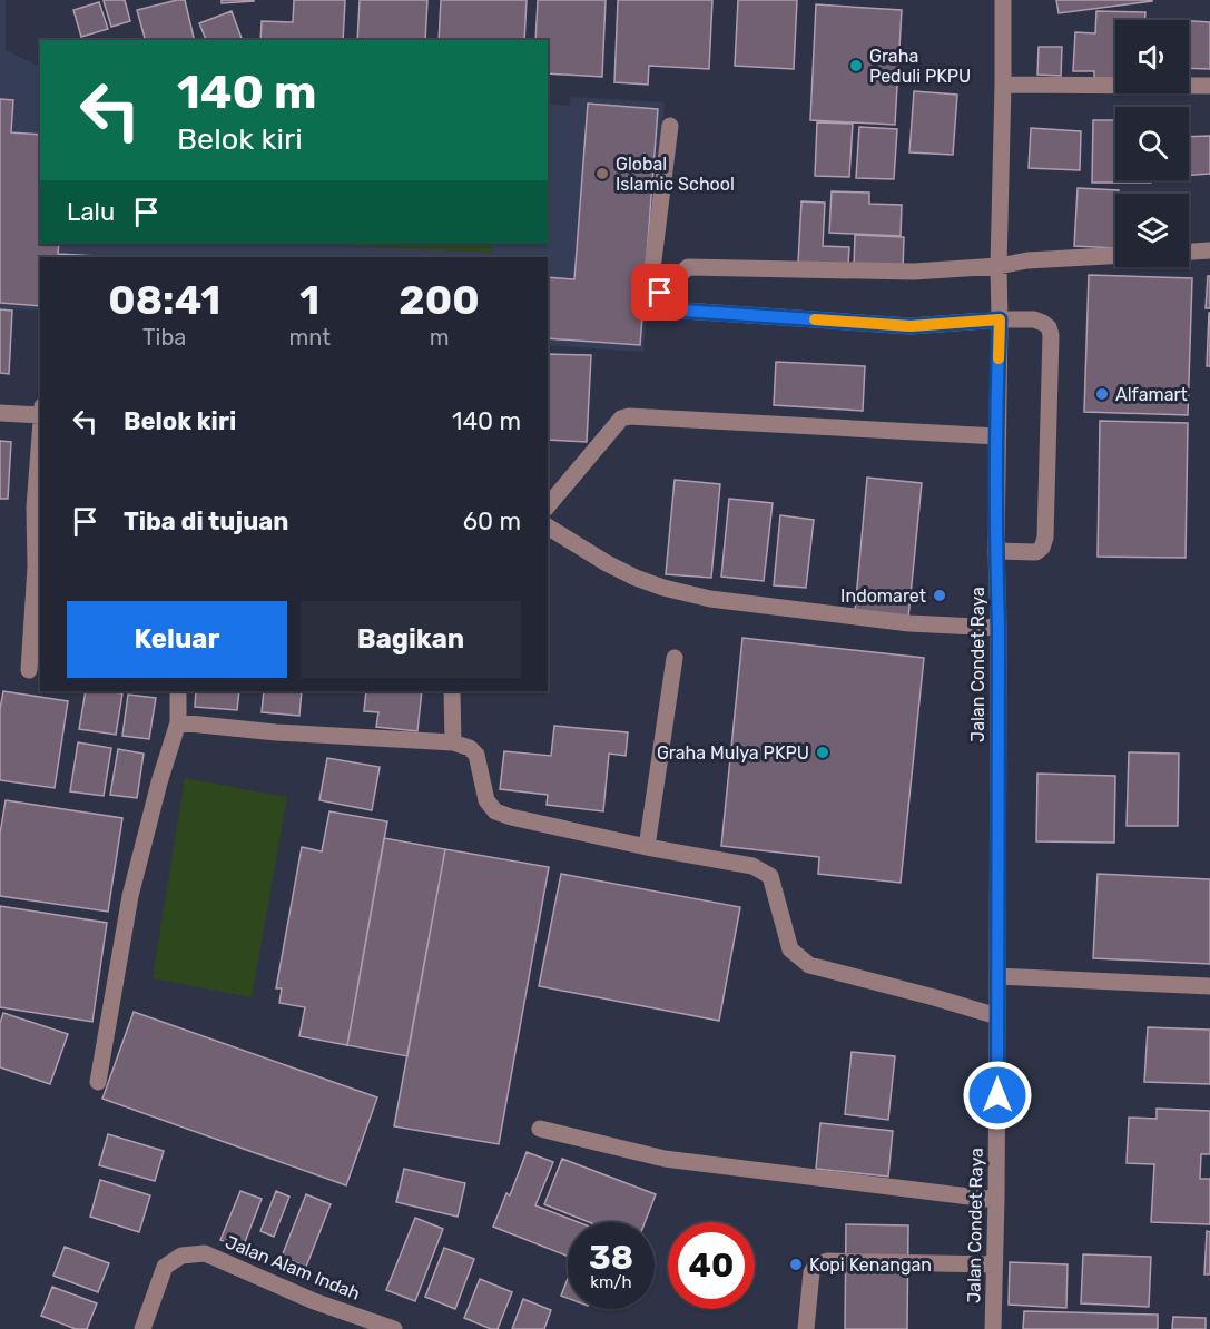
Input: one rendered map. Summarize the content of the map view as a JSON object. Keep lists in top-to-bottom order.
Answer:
{
  "streets": {
    "street": ["Jalan Condet Raya", "Jalan Alam Indah"]
  },
  "places": [
    "Graha Peduli PKPU",
    "Global Islamic School",
    "Alfamart",
    "Indomaret",
    "Graha Mulya PKPU",
    "Kopi Kenangan"
  ],
  "page": {
    "turn": ["140 m", "Belok kiri"],
    "then": "Lalu",
    "eta": [
      "08:41",
      "Tiba",
      "1",
      "mnt",
      "200",
      "m"
    ],
    "list": [
      {
        "name": "Belok kiri",
        "value": "140 m"
      },
      {
        "name": "Tiba di tujuan",
        "value": "60 m"
      }
    ],
    "buttons": ["Keluar", "Bagikan"],
    "speed": "38 km/h",
    "limit": "40"
  }
}
